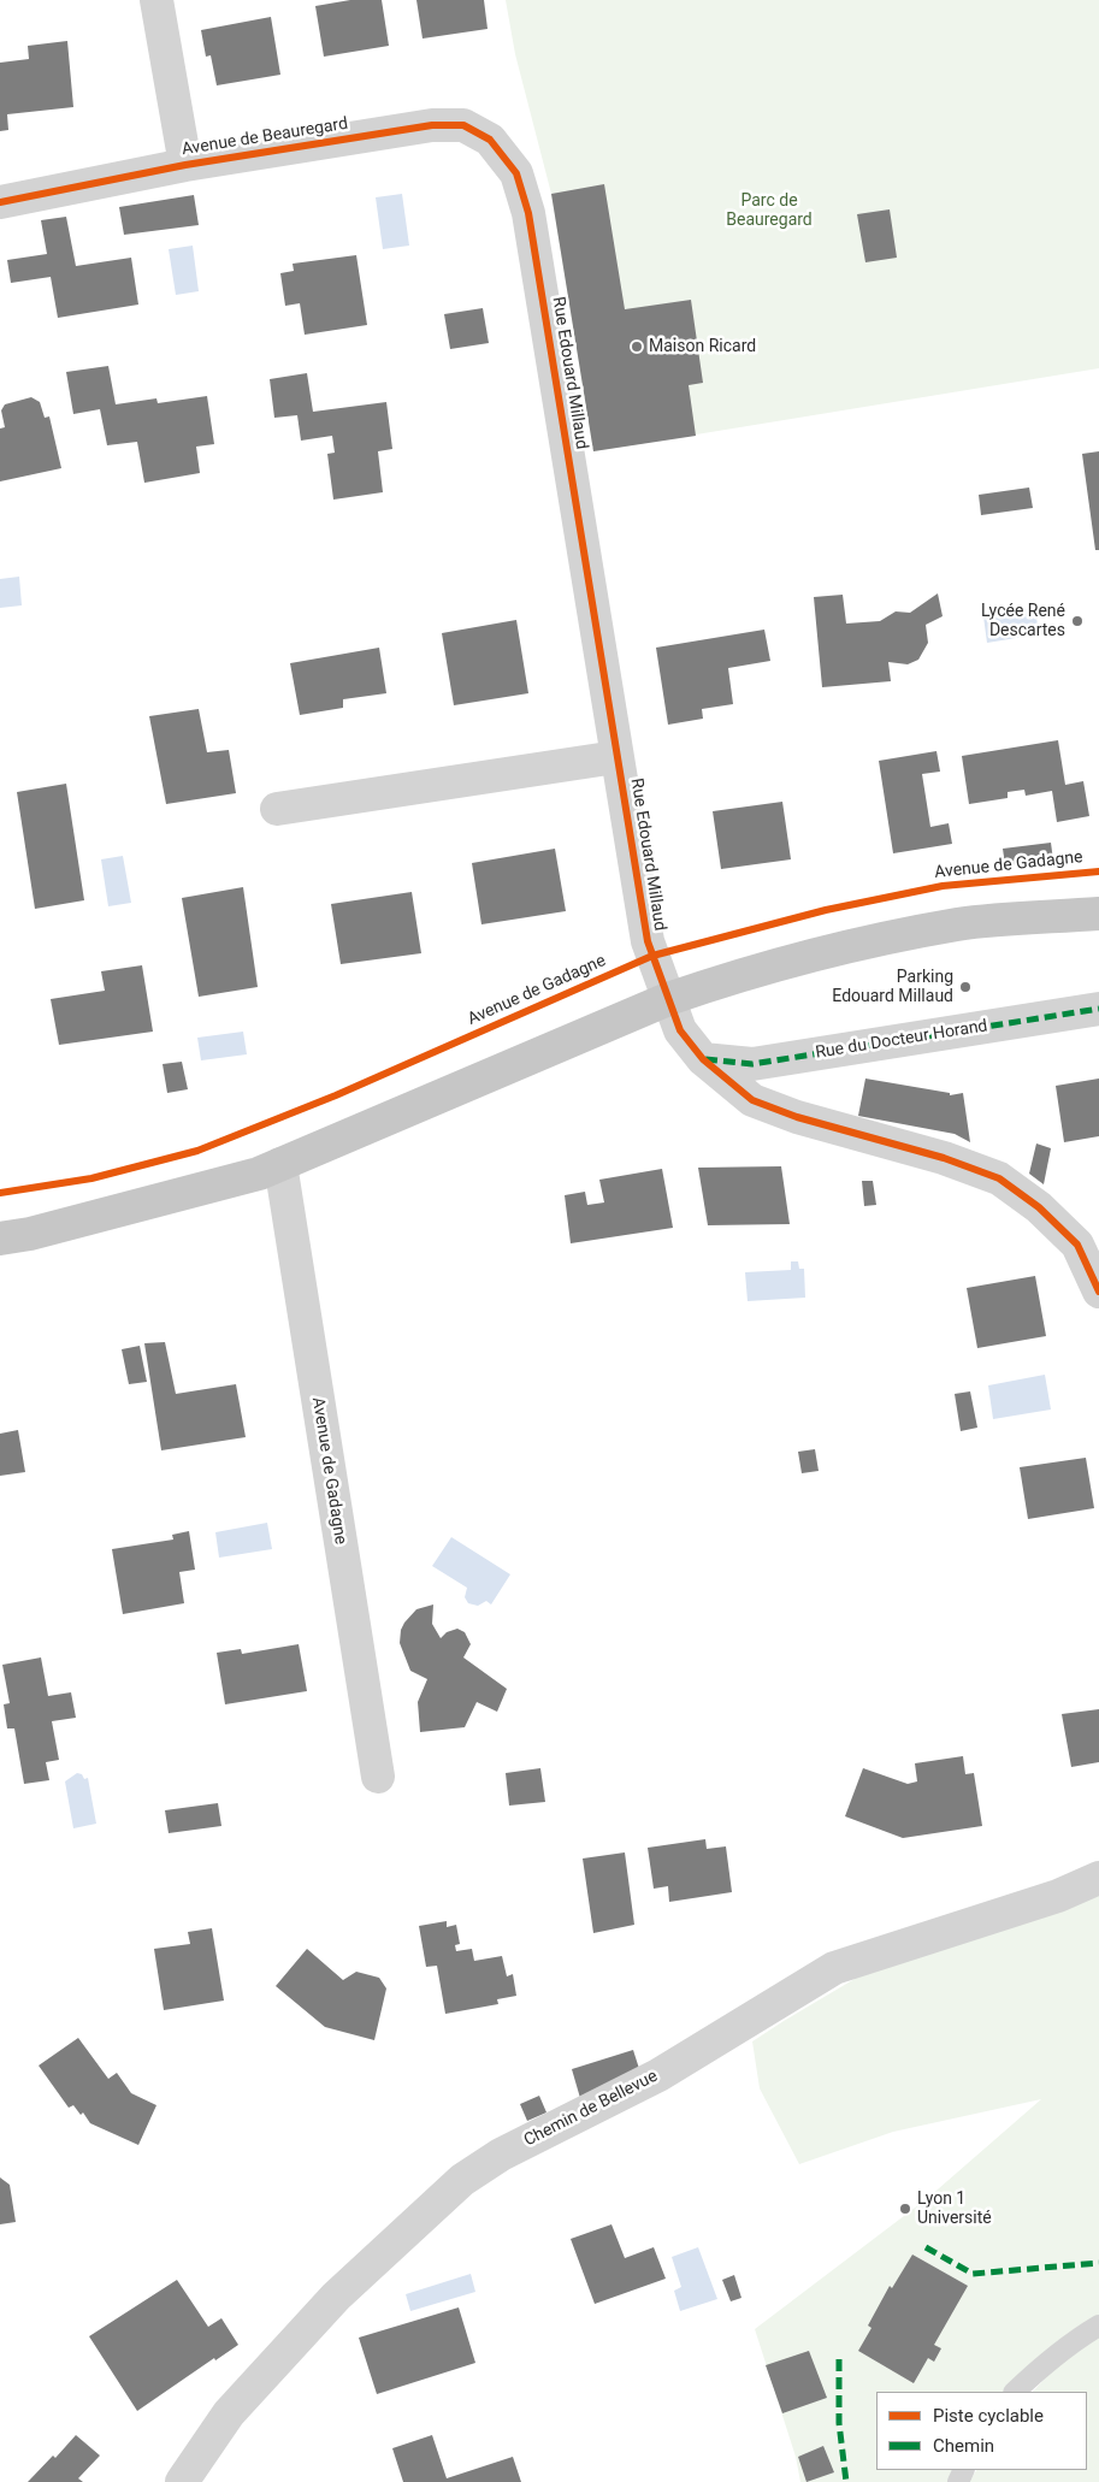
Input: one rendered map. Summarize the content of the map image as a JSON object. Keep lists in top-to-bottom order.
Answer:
{
  "streets": {
    "street": [
      "Avenue de Beauregard",
      "Rue Edouard Millaud",
      "Avenue de Gadagne",
      "Rue du Docteur Horand",
      "Chemin de Bellevue"
    ]
  },
  "crossings": [
    ["Avenue de Beauregard", "Rue Edouard Millaud"],
    ["Rue Edouard Millaud", "Rue du Docteur Horand"]
  ],
  "parks": ["Parc de Beauregard"],
  "places": [
    "Maison Ricard",
    "Lycée René Descartes",
    "Parking Edouard Millaud",
    "Lyon 1 Université"
  ],
  "legend": ["Piste cyclable", "Chemin"]
}
